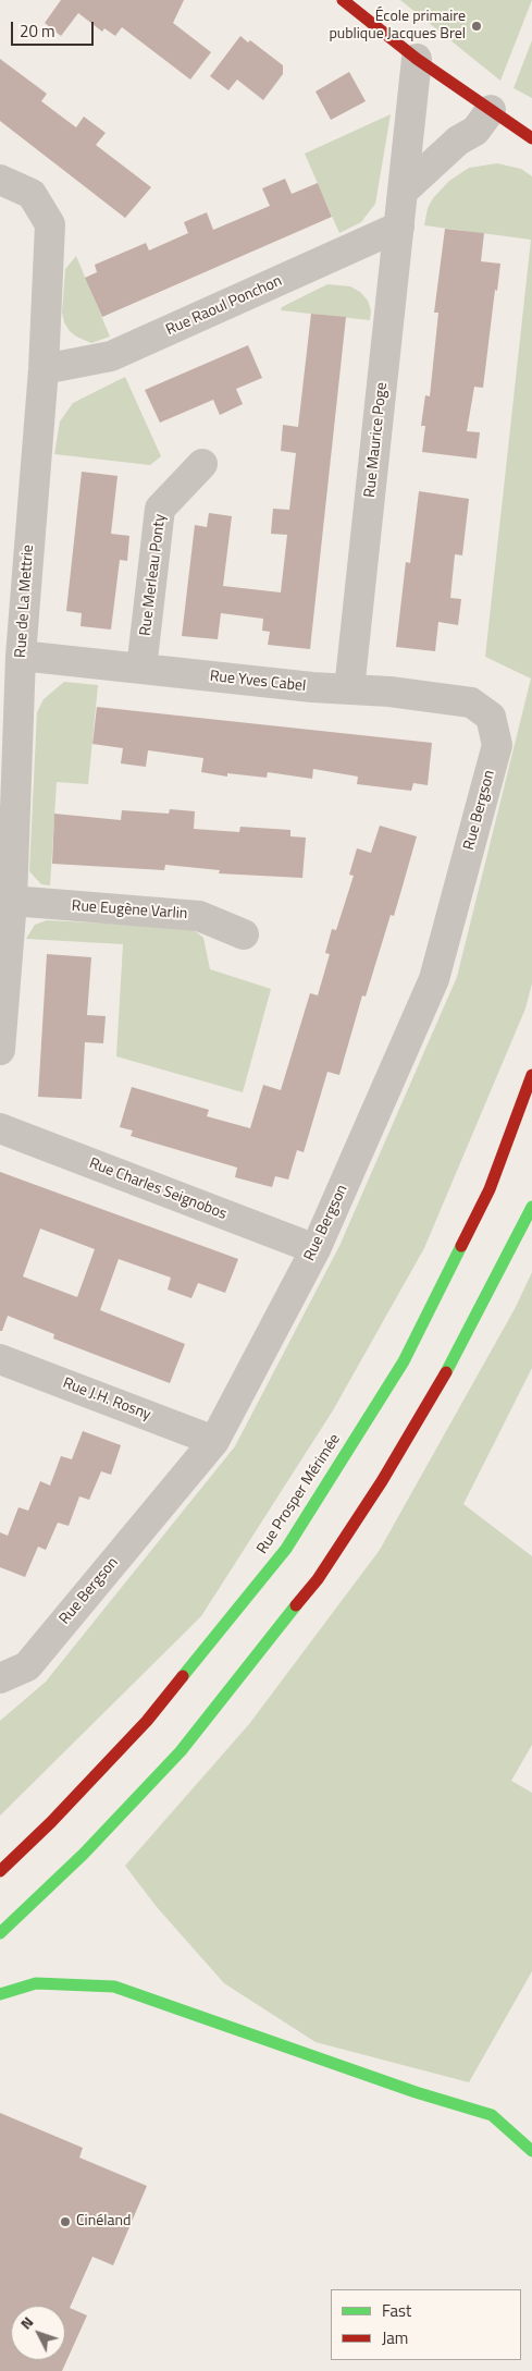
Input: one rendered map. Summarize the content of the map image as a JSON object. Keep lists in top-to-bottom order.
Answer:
{
  "streets": {
    "main road": ["Rue Prosper Mérimée"],
    "street": [
      "Rue Raoul Ponchon",
      "Rue Maurice Poge",
      "Rue Merleau Ponty",
      "Rue de La Mettrie",
      "Rue Yves Cabel",
      "Rue Bergson",
      "Rue Eugène Varlin",
      "Rue Charles Seignobos",
      "Rue J.H. Rosny"
    ]
  },
  "crossings": [
    ["Rue Raoul Ponchon", "Rue Maurice Poge"],
    ["Rue Raoul Ponchon", "Rue de La Mettrie"],
    ["Rue Maurice Poge", "Rue Yves Cabel"],
    ["Rue Merleau Ponty", "Rue Yves Cabel"],
    ["Rue de La Mettrie", "Rue Yves Cabel"],
    ["Rue de La Mettrie", "Rue Eugène Varlin"],
    ["Rue Yves Cabel", "Rue Bergson"],
    ["Rue Bergson", "Rue Charles Seignobos"],
    ["Rue Bergson", "Rue J.H. Rosny"]
  ],
  "places": ["École primaire publique Jacques Brel", "Cinéland"],
  "legend": ["Fast", "Jam"],
  "scale_bar": "20 m",
  "north": "top left"
}
